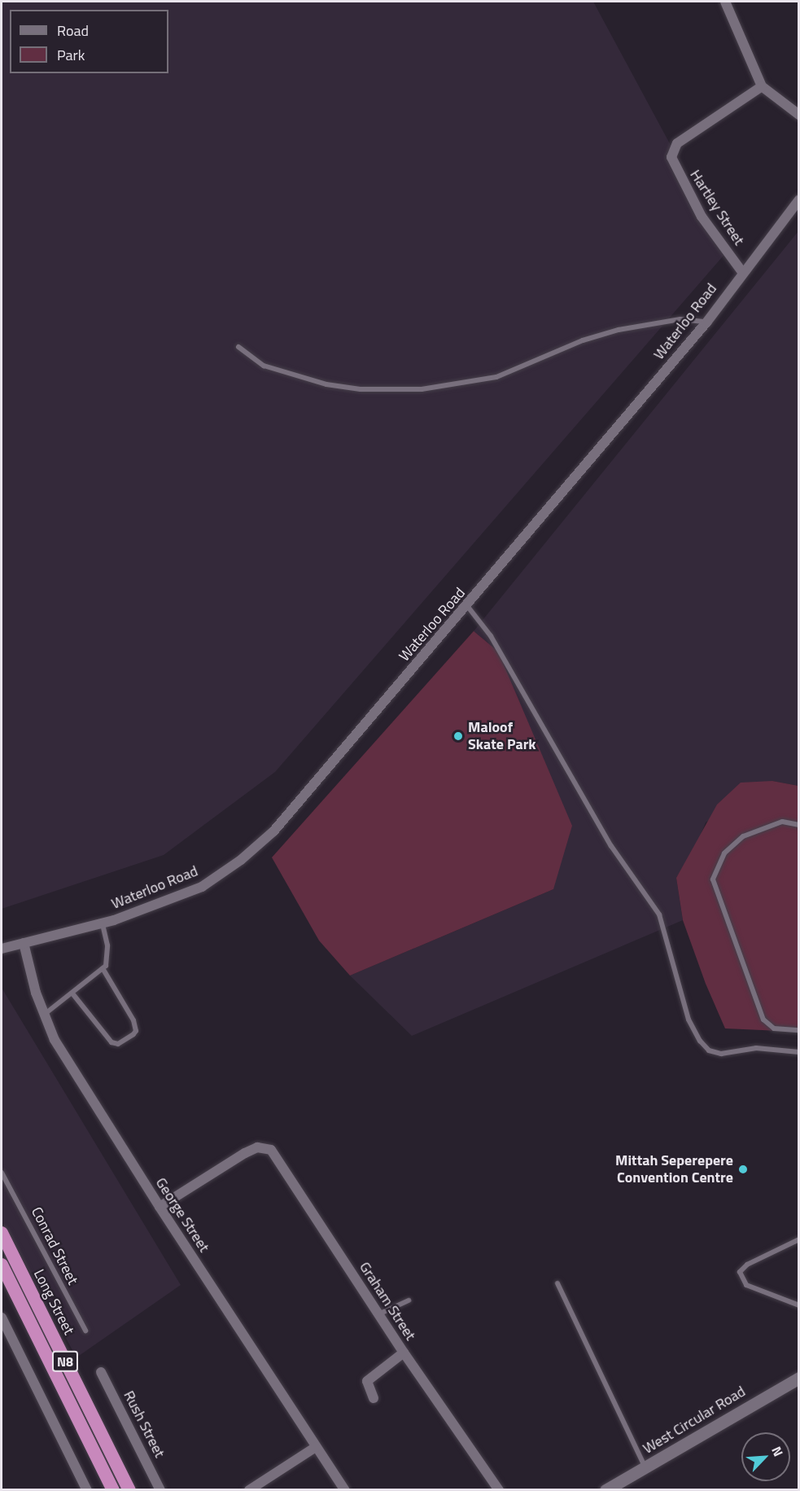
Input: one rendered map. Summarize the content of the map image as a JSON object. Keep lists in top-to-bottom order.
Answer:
{
  "streets": {
    "highway": ["Long Street", "N8"],
    "street": [
      "Hartley Street",
      "Waterloo Road",
      "George Street",
      "Graham Street",
      "West Circular Road",
      "Rush Street"
    ],
    "lane": ["Conrad Street"]
  },
  "crossings": [
    ["Hartley Street", "Waterloo Road"],
    ["Waterloo Road", "George Street"],
    ["George Street", "Graham Street"]
  ],
  "places": ["Maloof Skate Park", "Mittah Seperepere Convention Centre"],
  "legend": ["Road", "Park"],
  "north": "top right"
}
